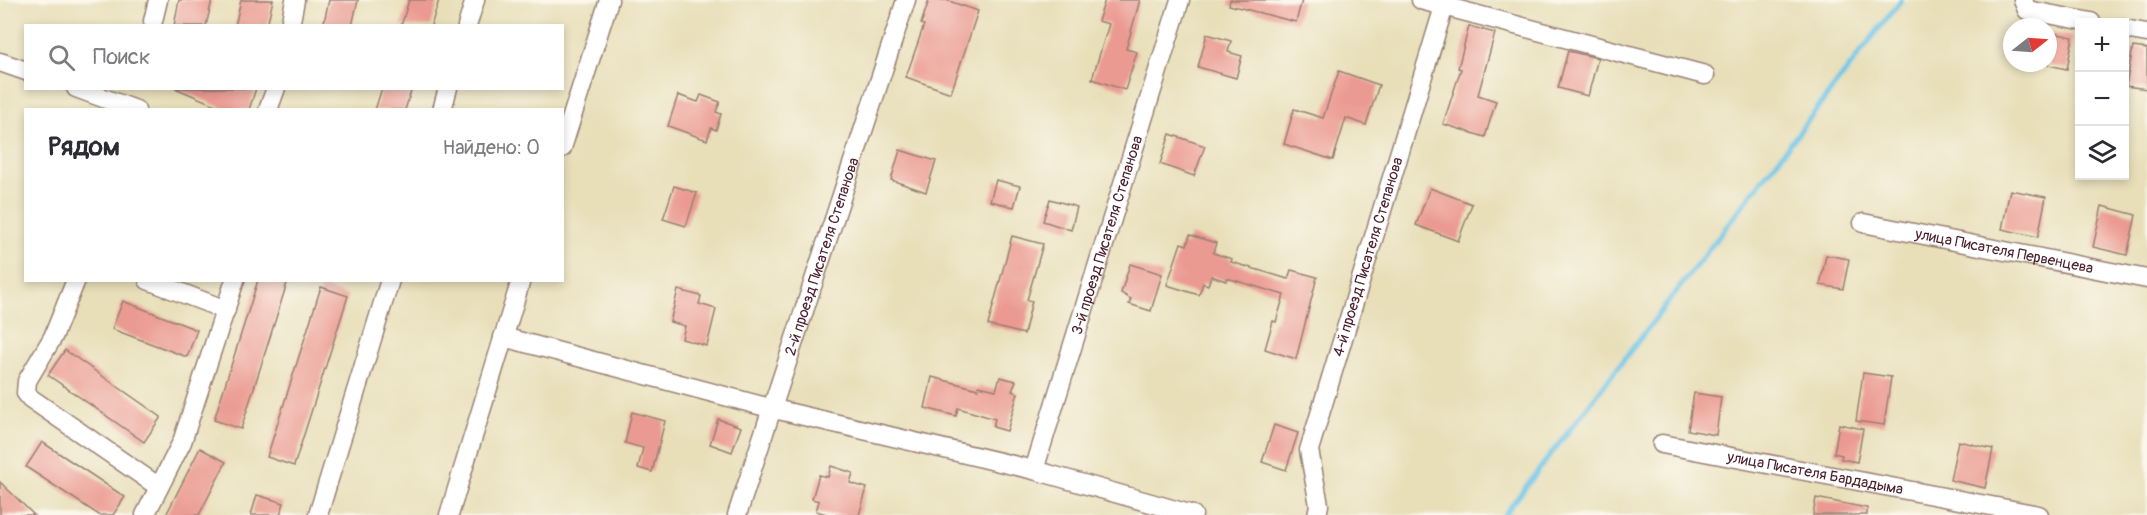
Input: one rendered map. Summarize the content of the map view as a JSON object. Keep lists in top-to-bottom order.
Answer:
{
  "streets": {
    "street": [
      "3-й проезд Писателя Степанова",
      "улица Писателя Первенцева",
      "2-й проезд Писателя Степанова",
      "4-й проезд Писателя Степанова",
      "улица Писателя Бардадыма"
    ]
  },
  "north": "right",
  "page": {
    "map_buttons": ["+", "−"],
    "search": "Поиск",
    "heading": ["Рядом", "Найдено: 0"]
  }
}
